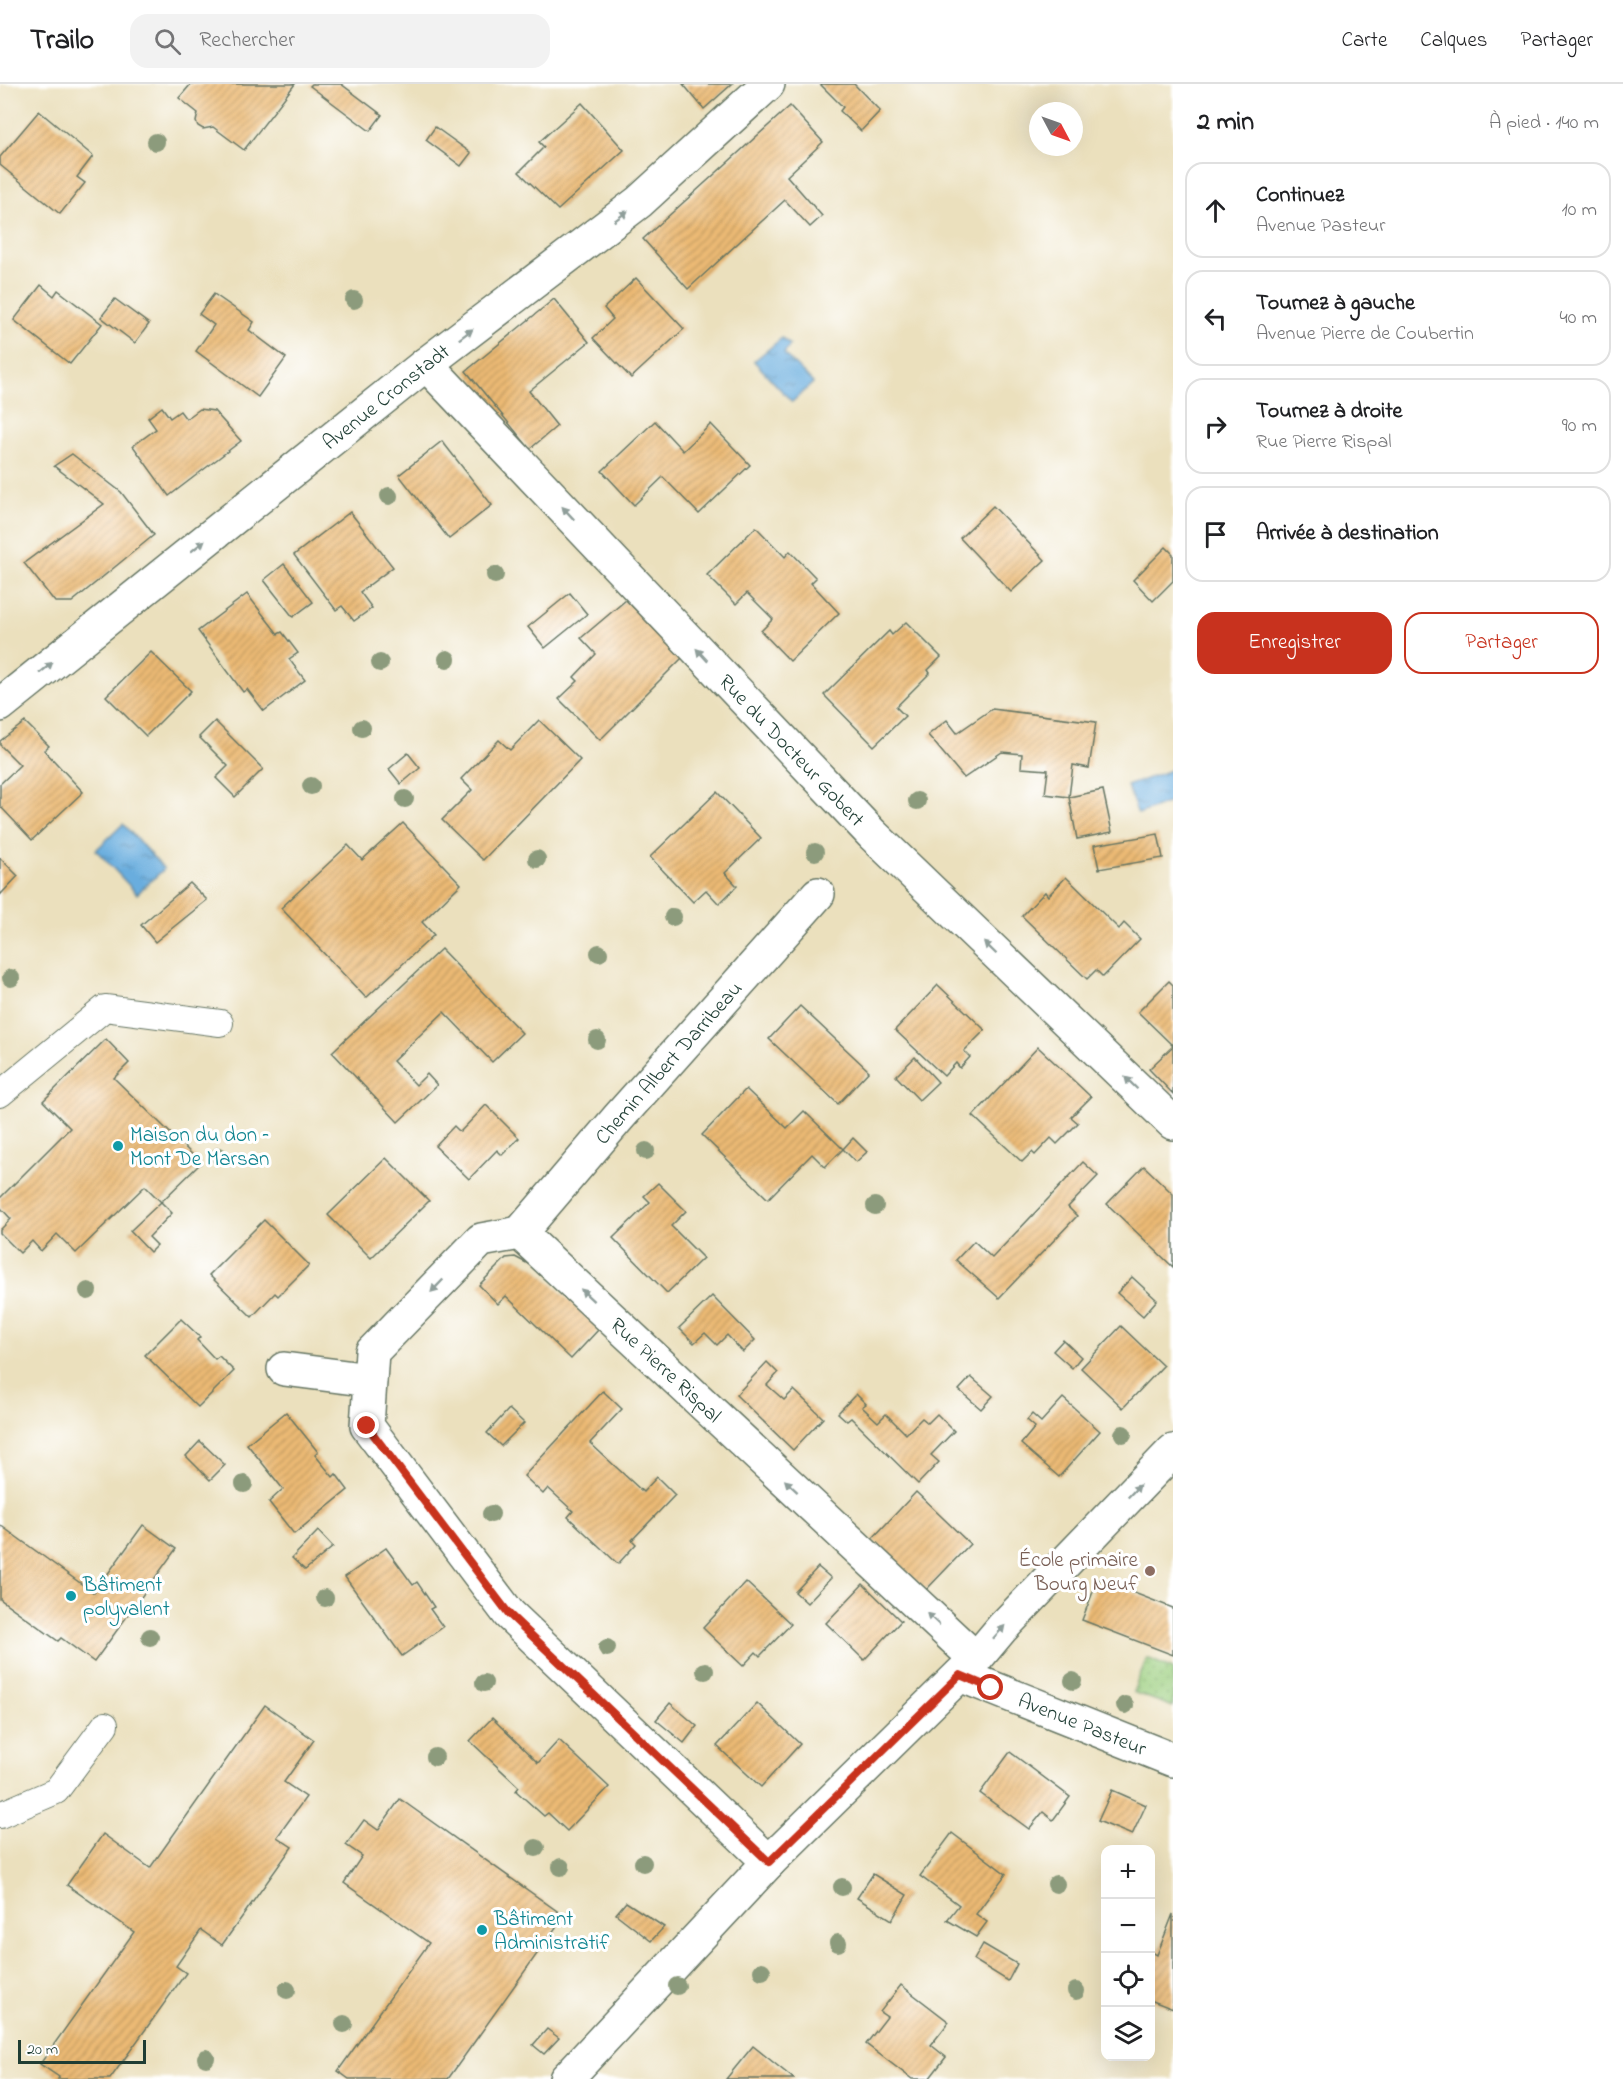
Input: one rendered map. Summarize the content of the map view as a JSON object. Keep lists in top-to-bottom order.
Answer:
{
  "streets": {
    "street": [
      "Avenue Cronstadt",
      "Rue du Docteur Gobert",
      "Chemin Albert Darribeau",
      "Rue Pierre Rispal",
      "Avenue Pasteur"
    ]
  },
  "crossings": [
    ["Avenue Cronstadt", "Rue du Docteur Gobert"],
    ["Chemin Albert Darribeau", "Rue Pierre Rispal"],
    ["Rue Pierre Rispal", "Avenue Pasteur"]
  ],
  "one_way": ["Avenue Cronstadt", "Rue du Docteur Gobert"],
  "places": [
    "Maison du don – Mont De Marsan",
    "École primaire Bourg Neuf",
    "Bâtiment polyvalent",
    "Bâtiment Administratif"
  ],
  "scale_bar": "20 m",
  "north": "bottom right",
  "page": {
    "header": "Trailo",
    "search": "Rechercher",
    "nav": ["Carte", "Calques", "Partager"],
    "heading": ["2 min", "À pied · 140 m"],
    "list": [
      ["Continuez", "Avenue Pasteur", "10 m"],
      ["Tournez à gauche", "Avenue Pierre de Coubertin", "40 m"],
      ["Tournez à droite", "Rue Pierre Rispal", "90 m"],
      "Arrivée à destination"
    ],
    "buttons": ["Enregistrer", "Partager"],
    "map_buttons": ["+", "−"],
    "scale": "20 m"
  }
}
